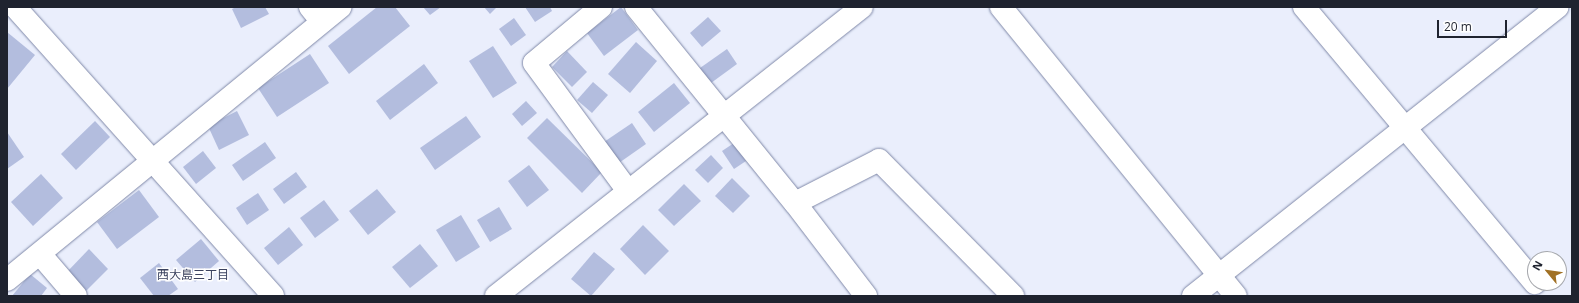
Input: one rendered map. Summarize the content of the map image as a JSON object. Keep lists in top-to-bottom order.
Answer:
{
  "districts": ["西大島三丁目"],
  "scale_bar": "20 m",
  "north": "top left"
}
